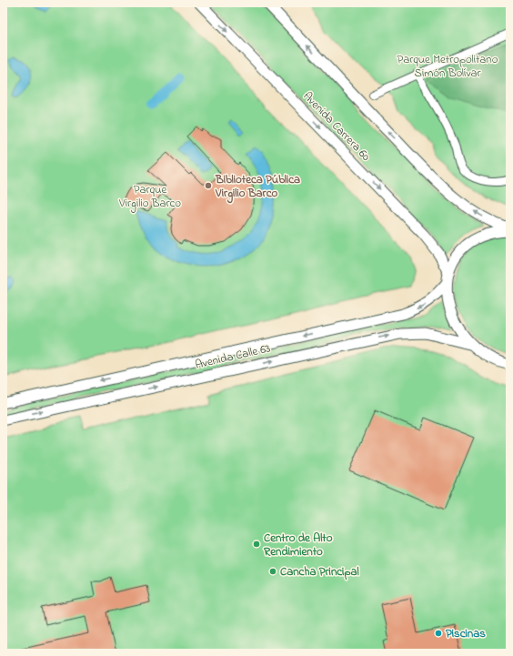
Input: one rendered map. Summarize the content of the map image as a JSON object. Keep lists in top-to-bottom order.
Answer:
{
  "streets": {
    "main road": ["Avenida Carrera 60", "Avenida Calle 63"]
  },
  "crossings": [
    ["Avenida Carrera 60", "Avenida Calle 63"]
  ],
  "parks": ["Parque Metropolitano Simón Bolívar", "Parque Virgilio Barco"],
  "places": [
    "Biblioteca Pública Virgilio Barco",
    "Centro de Alto Rendimiento",
    "Cancha Principal",
    "Piscinas"
  ]
}
